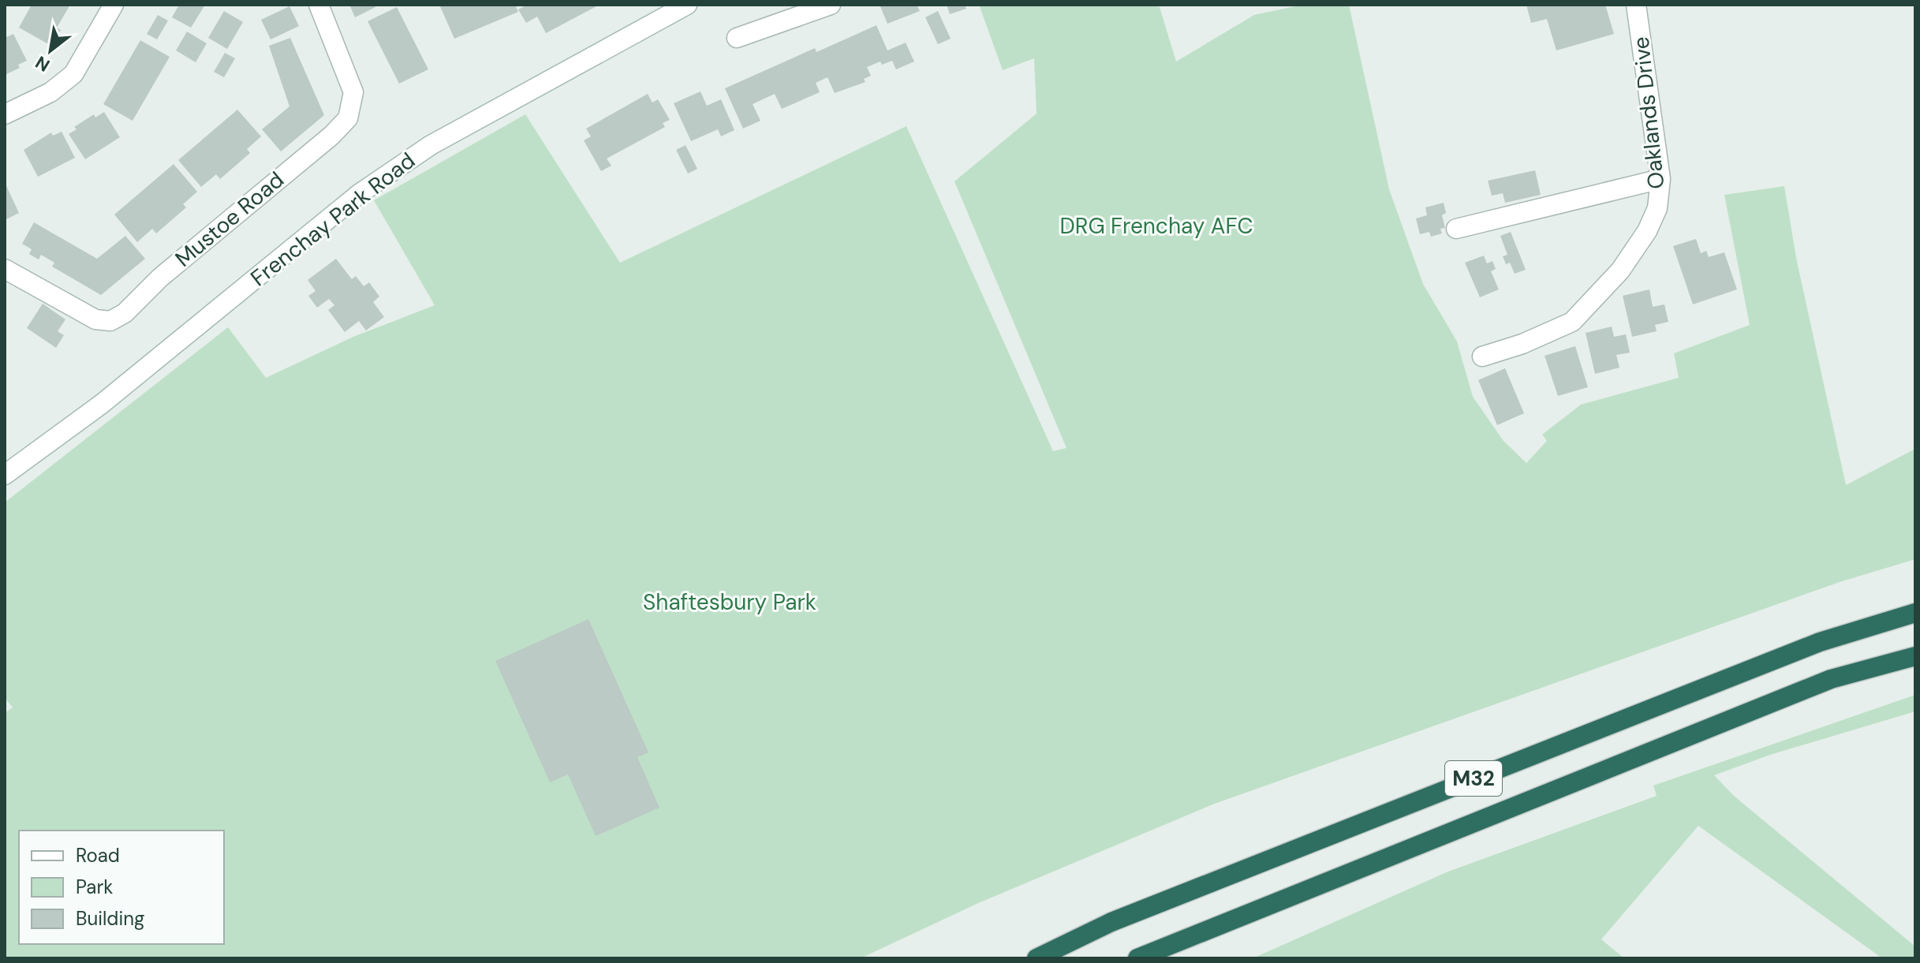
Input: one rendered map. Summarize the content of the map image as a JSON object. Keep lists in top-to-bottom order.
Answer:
{
  "streets": {
    "highway": ["M32"],
    "street": ["Oaklands Drive", "Mustoe Road", "Frenchay Park Road"]
  },
  "parks": ["DRG Frenchay AFC", "Shaftesbury Park"],
  "legend": ["Road", "Park", "Building"],
  "north": "bottom left"
}
